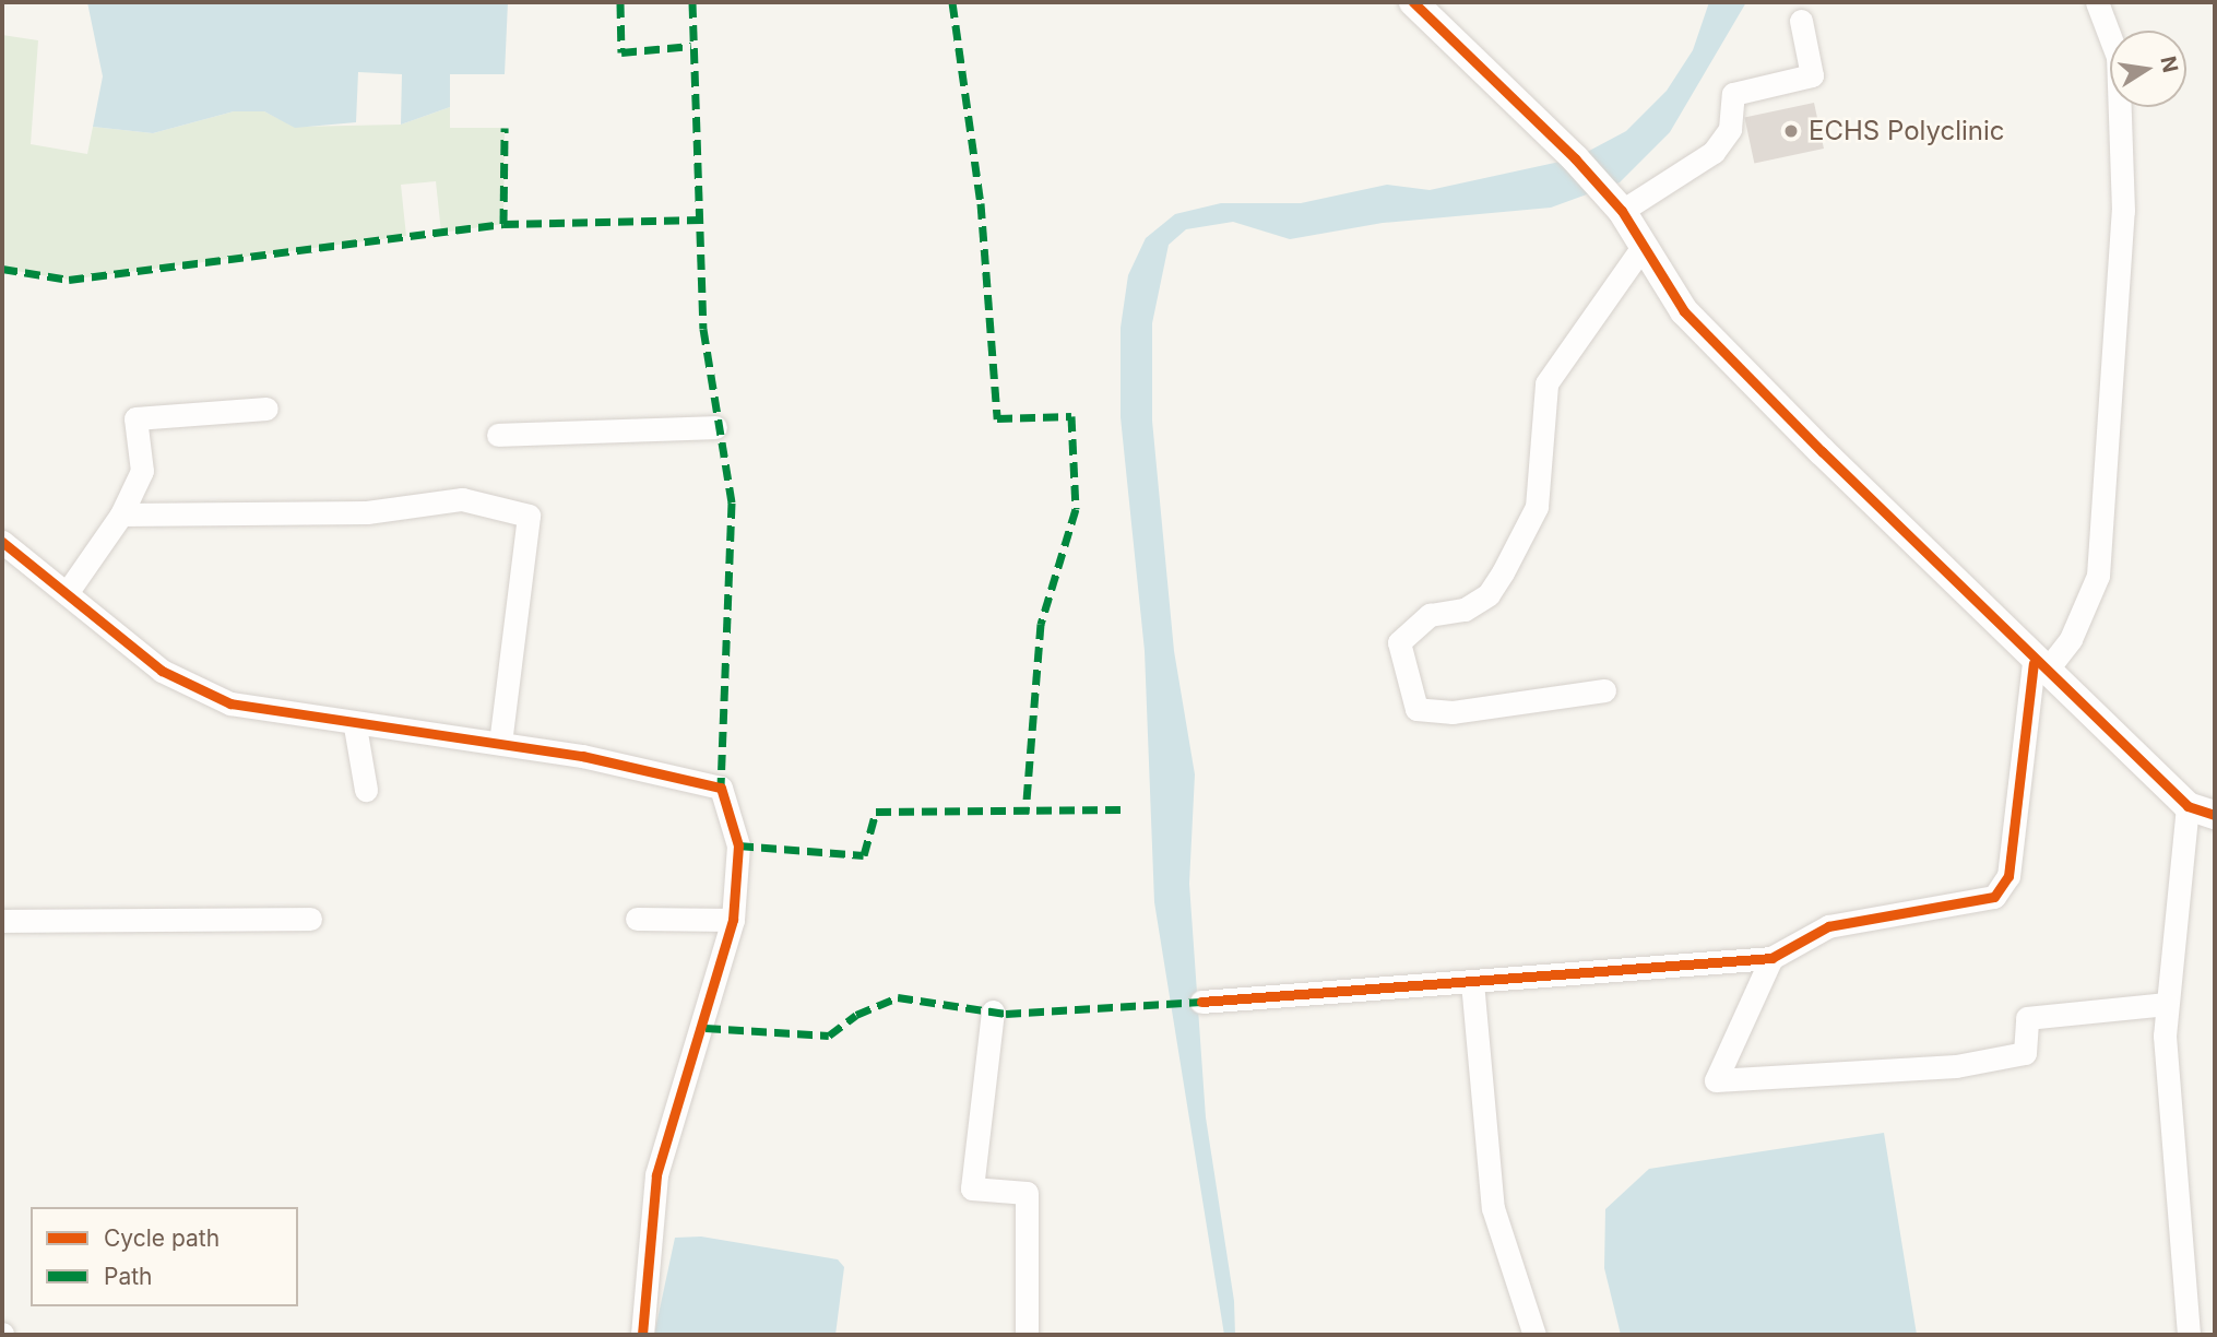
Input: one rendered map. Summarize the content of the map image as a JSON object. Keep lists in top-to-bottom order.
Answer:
{
  "places": ["ECHS Polyclinic"],
  "legend": ["Cycle path", "Path"],
  "north": "right"
}
